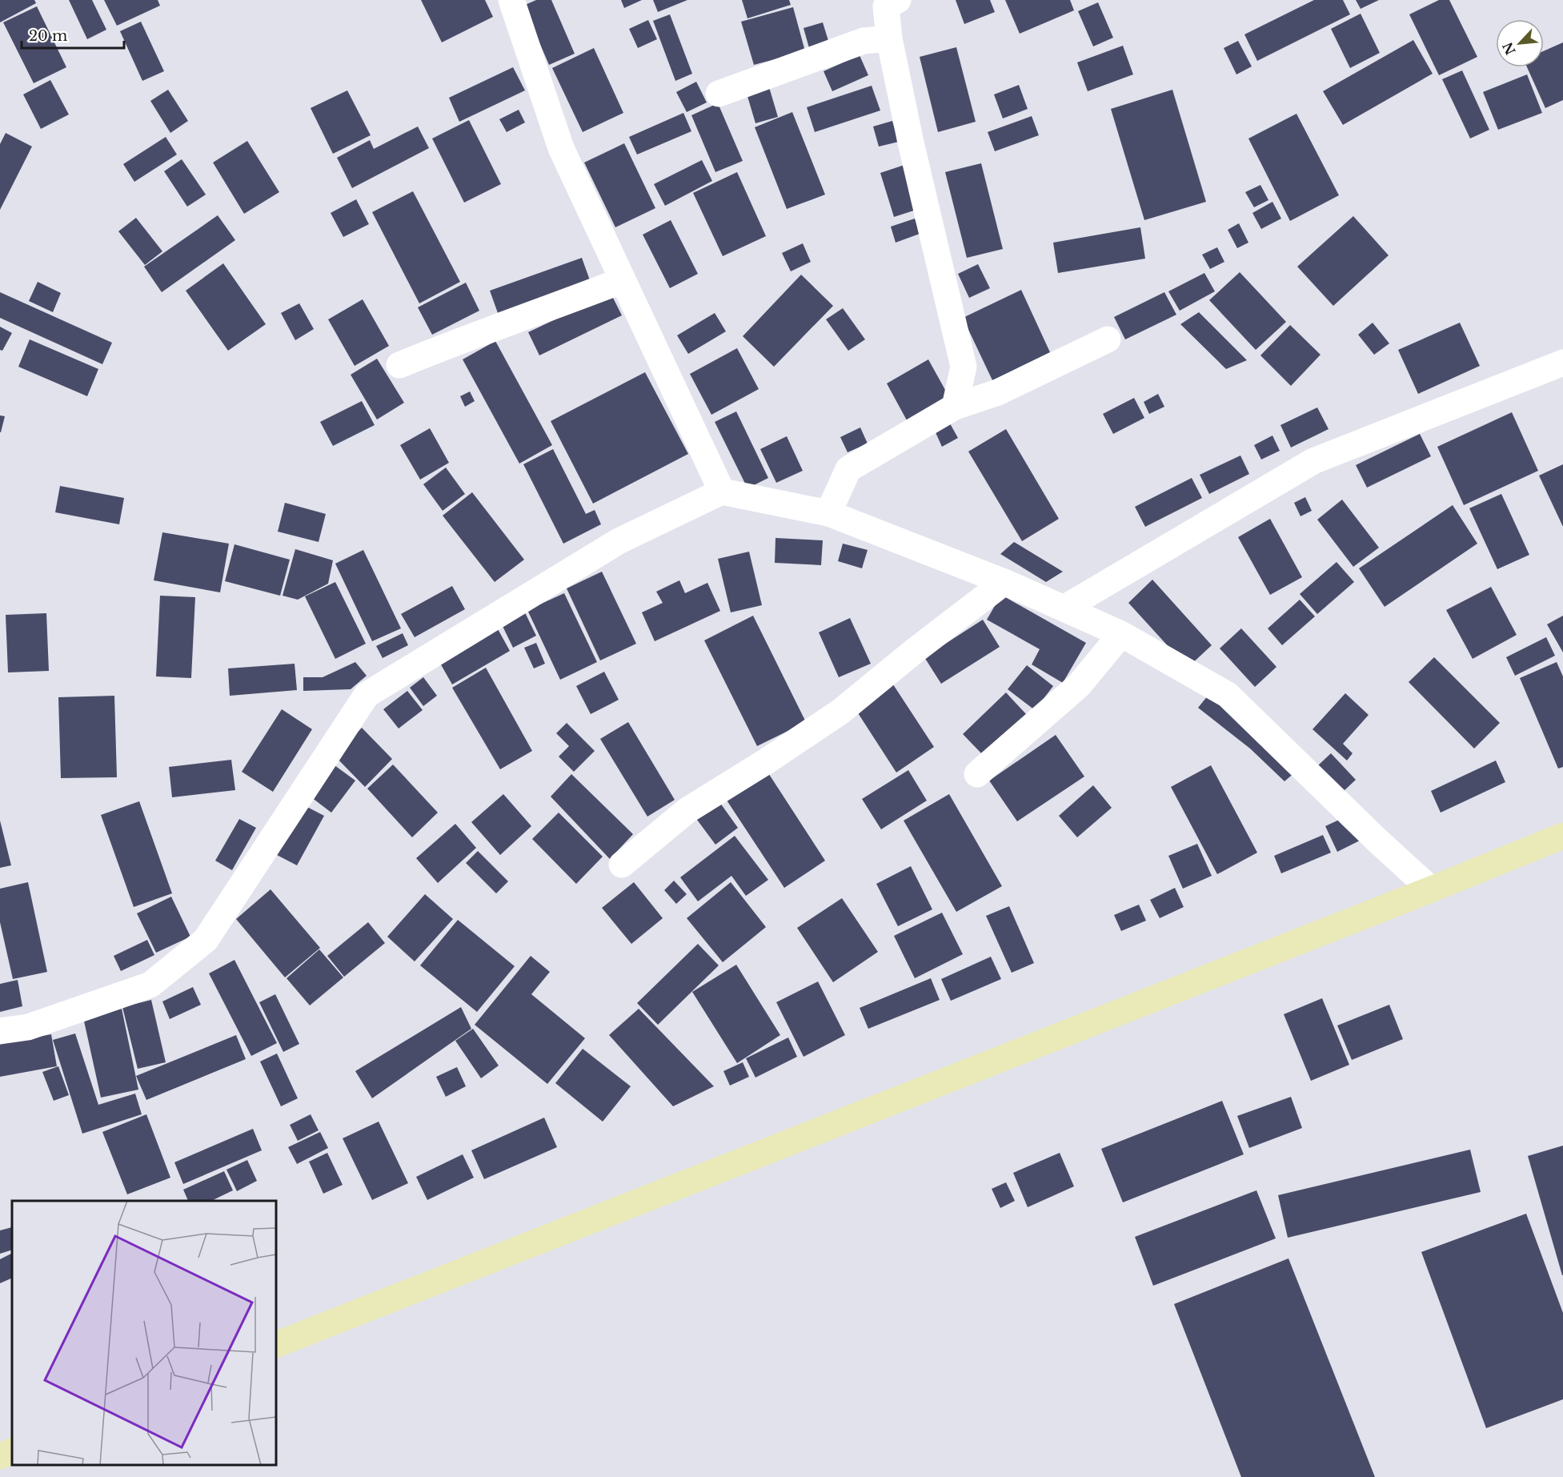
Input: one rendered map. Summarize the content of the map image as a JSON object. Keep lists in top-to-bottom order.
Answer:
{
  "scale_bar": "20 m",
  "north": "bottom left"
}
